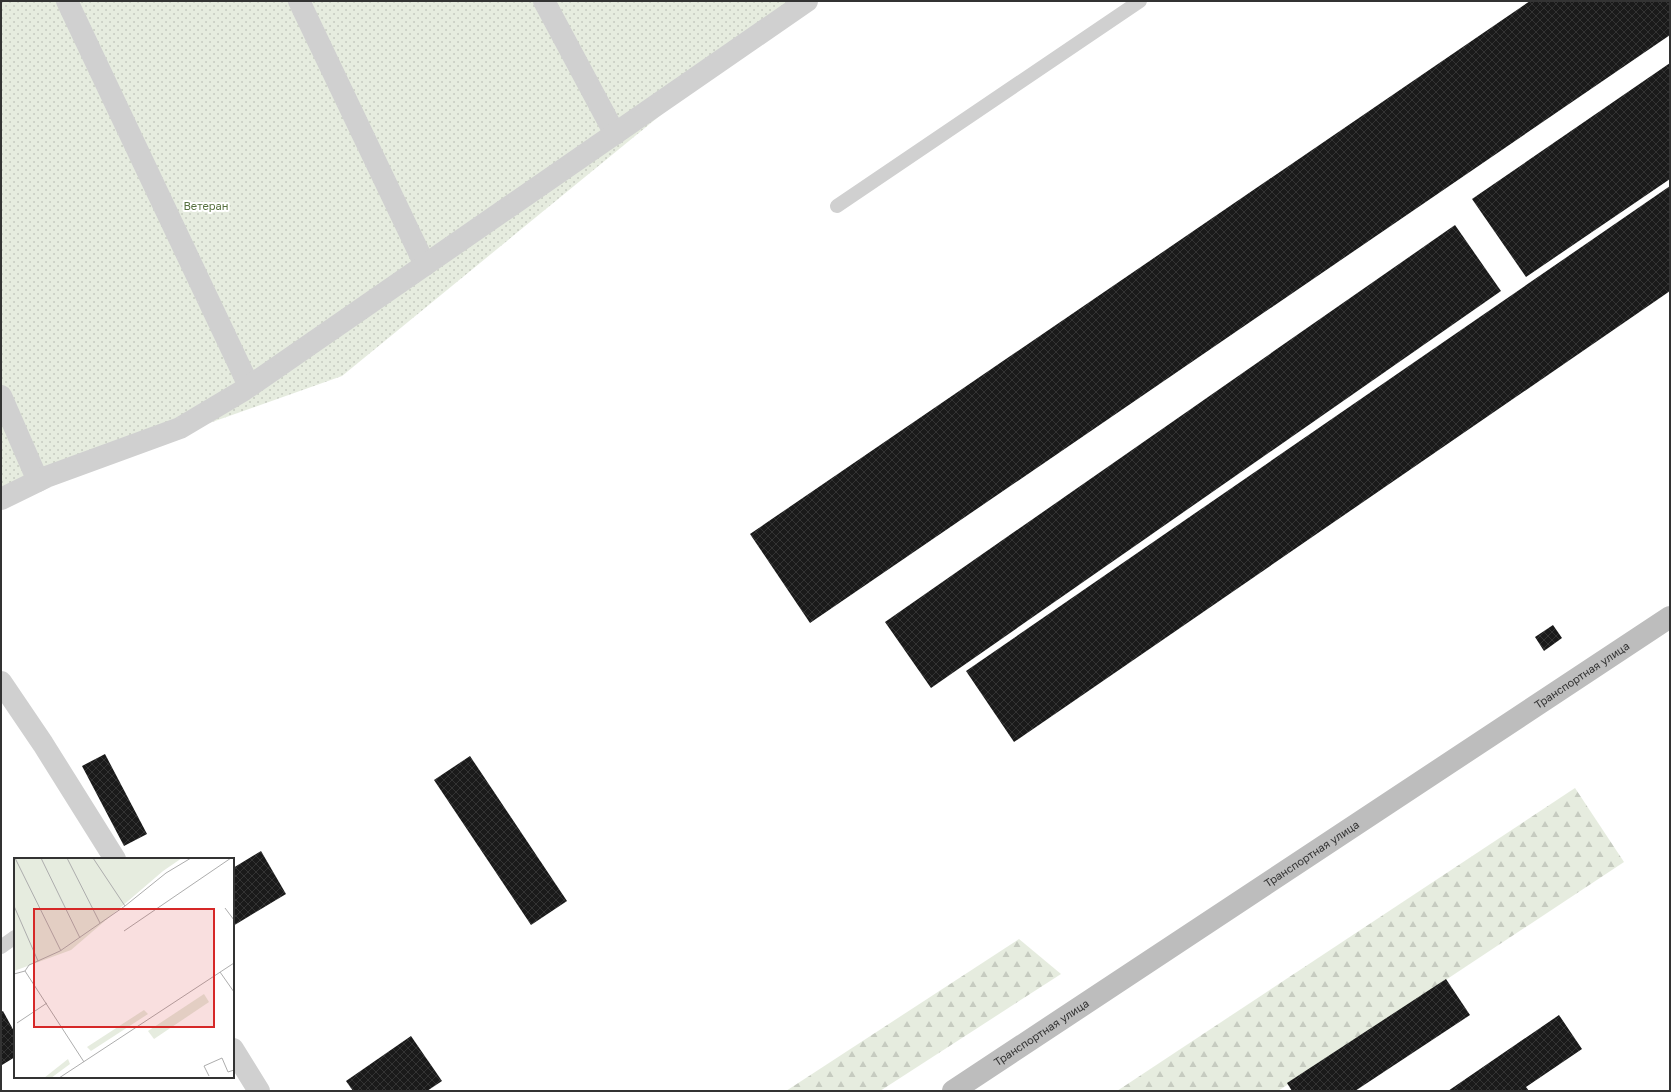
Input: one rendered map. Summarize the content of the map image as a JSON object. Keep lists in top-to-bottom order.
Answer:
{
  "streets": {
    "main road": ["Транспортная улица"]
  },
  "parks": ["Ветеран"]
}
